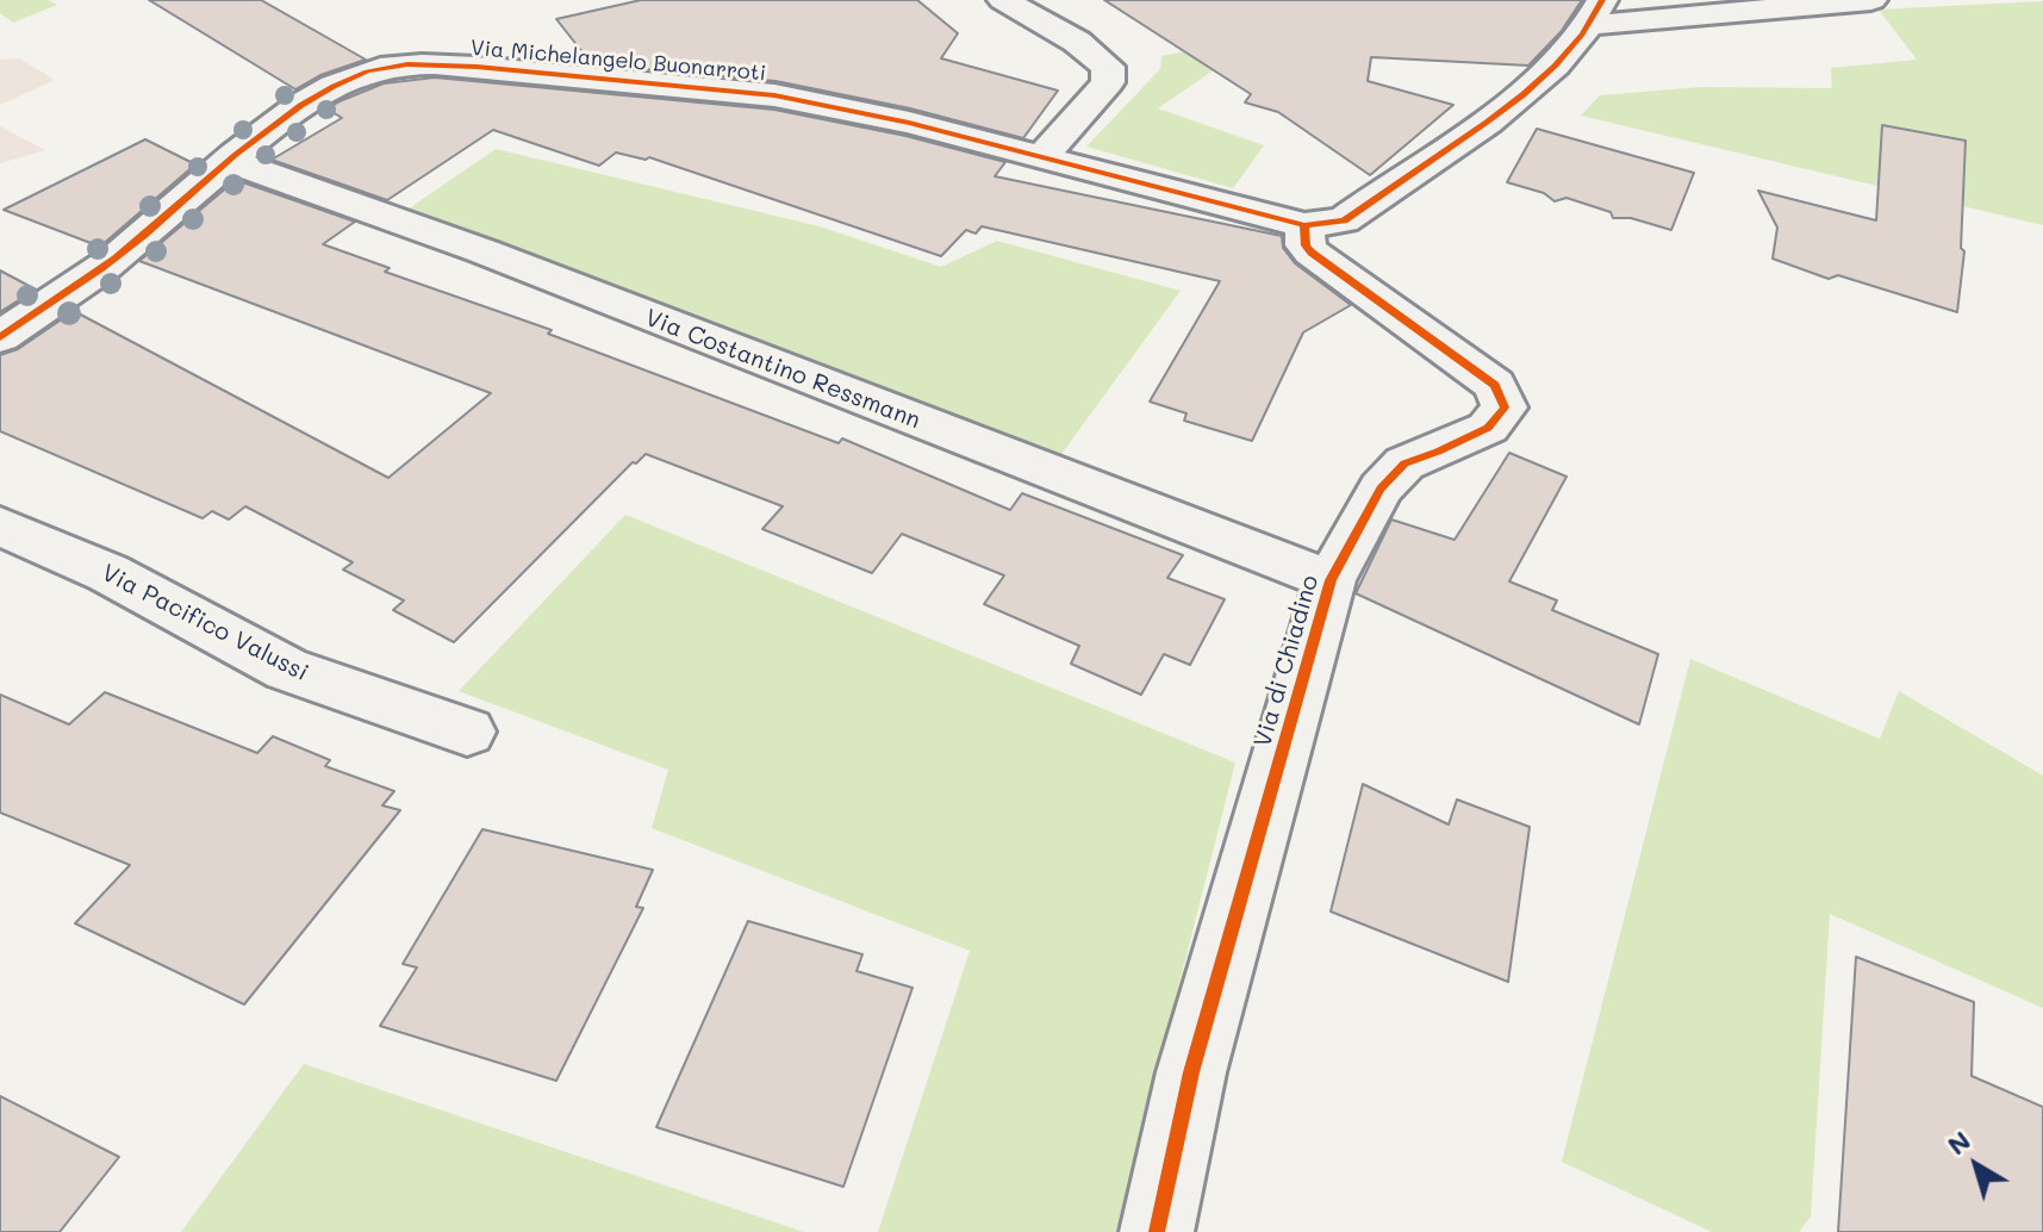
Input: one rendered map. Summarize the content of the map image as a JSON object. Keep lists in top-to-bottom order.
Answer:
{
  "streets": {
    "street": [
      "Via Michelangelo Buonarroti",
      "Via Costantino Ressmann",
      "Via Pacifico Valussi",
      "Via di Chiadino"
    ]
  },
  "crossings": [
    ["Via Michelangelo Buonarroti", "Via Costantino Ressmann"],
    ["Via Michelangelo Buonarroti", "Via di Chiadino"],
    ["Via Costantino Ressmann", "Via di Chiadino"]
  ],
  "north": "top left"
}
